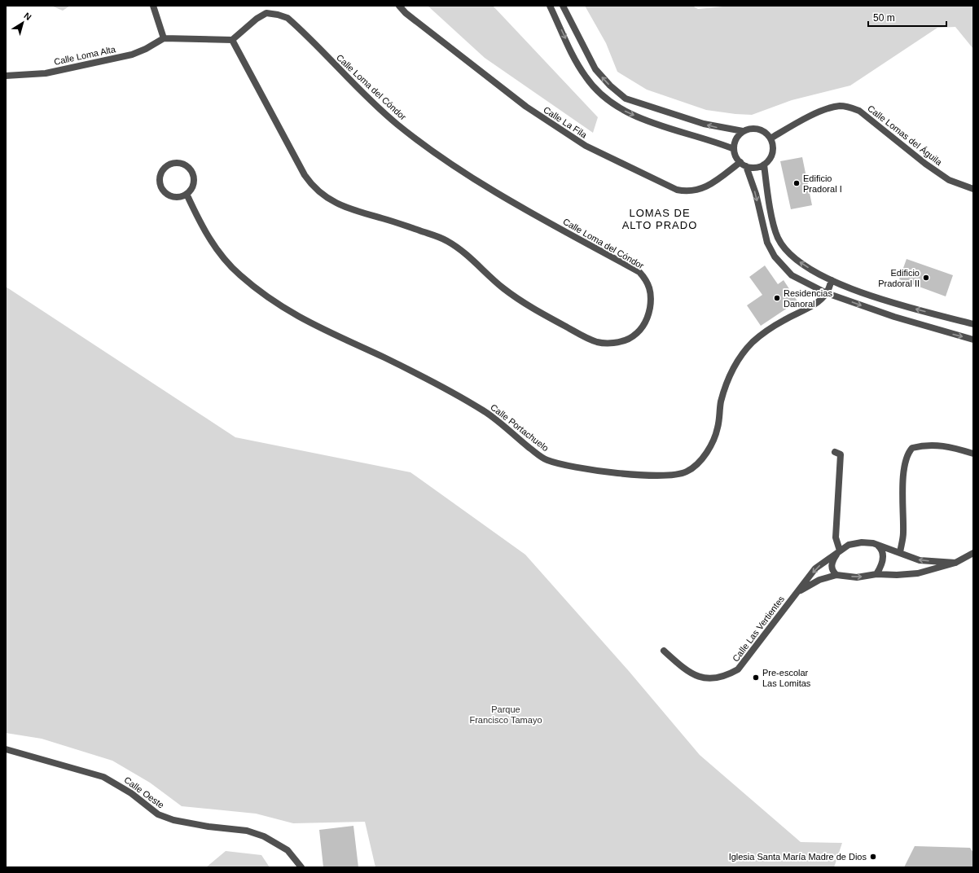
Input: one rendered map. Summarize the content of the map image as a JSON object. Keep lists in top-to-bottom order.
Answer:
{
  "streets": {
    "street": [
      "Calle Loma Alta",
      "Calle Loma del Cóndor",
      "Calle La Fila",
      "Calle Lomas del Águila",
      "Calle Portachuelo",
      "Calle Las Vertientes",
      "Calle Oeste"
    ]
  },
  "crossings": [
    ["Calle La Fila", "Calle Lomas del Águila"]
  ],
  "districts": ["LOMAS DE ALTO PRADO"],
  "parks": ["Parque Francisco Tamayo"],
  "places": [
    "Edificio Pradoral I",
    "Edificio Pradoral II",
    "Residencias Danoral",
    "Pre-escolar Las Lomitas",
    "Iglesia Santa María Madre de Dios"
  ],
  "scale_bar": "50 m",
  "north": "top right"
}
